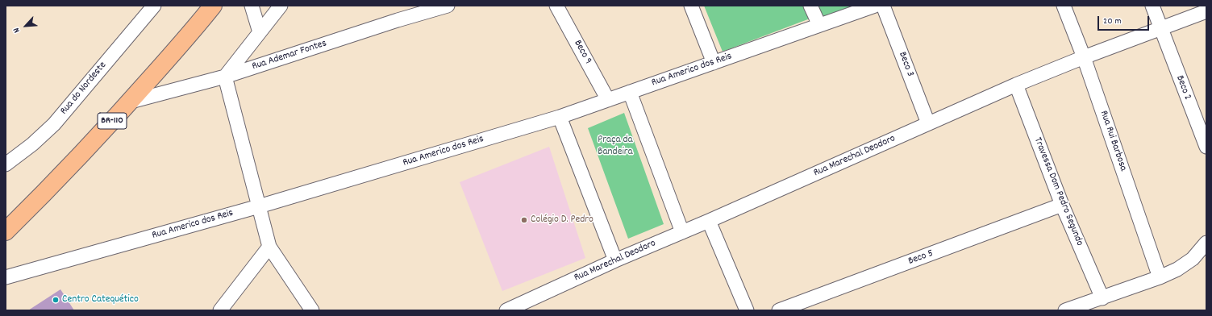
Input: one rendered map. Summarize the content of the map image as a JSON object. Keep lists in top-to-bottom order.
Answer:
{
  "streets": {
    "main road": ["BR-110"],
    "street": [
      "Beco 9",
      "Rua Ademar Fontes",
      "Beco 3",
      "Rua Americo dos Reis",
      "Beco 2",
      "Rua do Nordeste",
      "Rua Rui Barbosa",
      "Rua Marechal Deodoro",
      "Travessa Dom Pedro Segundo",
      "Beco 5"
    ]
  },
  "crossings": [
    ["Beco 9", "Rua Americo dos Reis"],
    ["Rua Ademar Fontes", "BR-110"],
    ["Beco 3", "Rua Marechal Deodoro"],
    ["Beco 2", "Rua Marechal Deodoro"],
    ["Rua Rui Barbosa", "Rua Marechal Deodoro"],
    ["Rua Marechal Deodoro", "Travessa Dom Pedro Segundo"],
    ["Travessa Dom Pedro Segundo", "Beco 5"]
  ],
  "parks": ["Praça da Bandeira"],
  "places": ["Colégio D. Pedro", "Centro Catequético"],
  "scale_bar": "20 m",
  "north": "bottom left"
}
